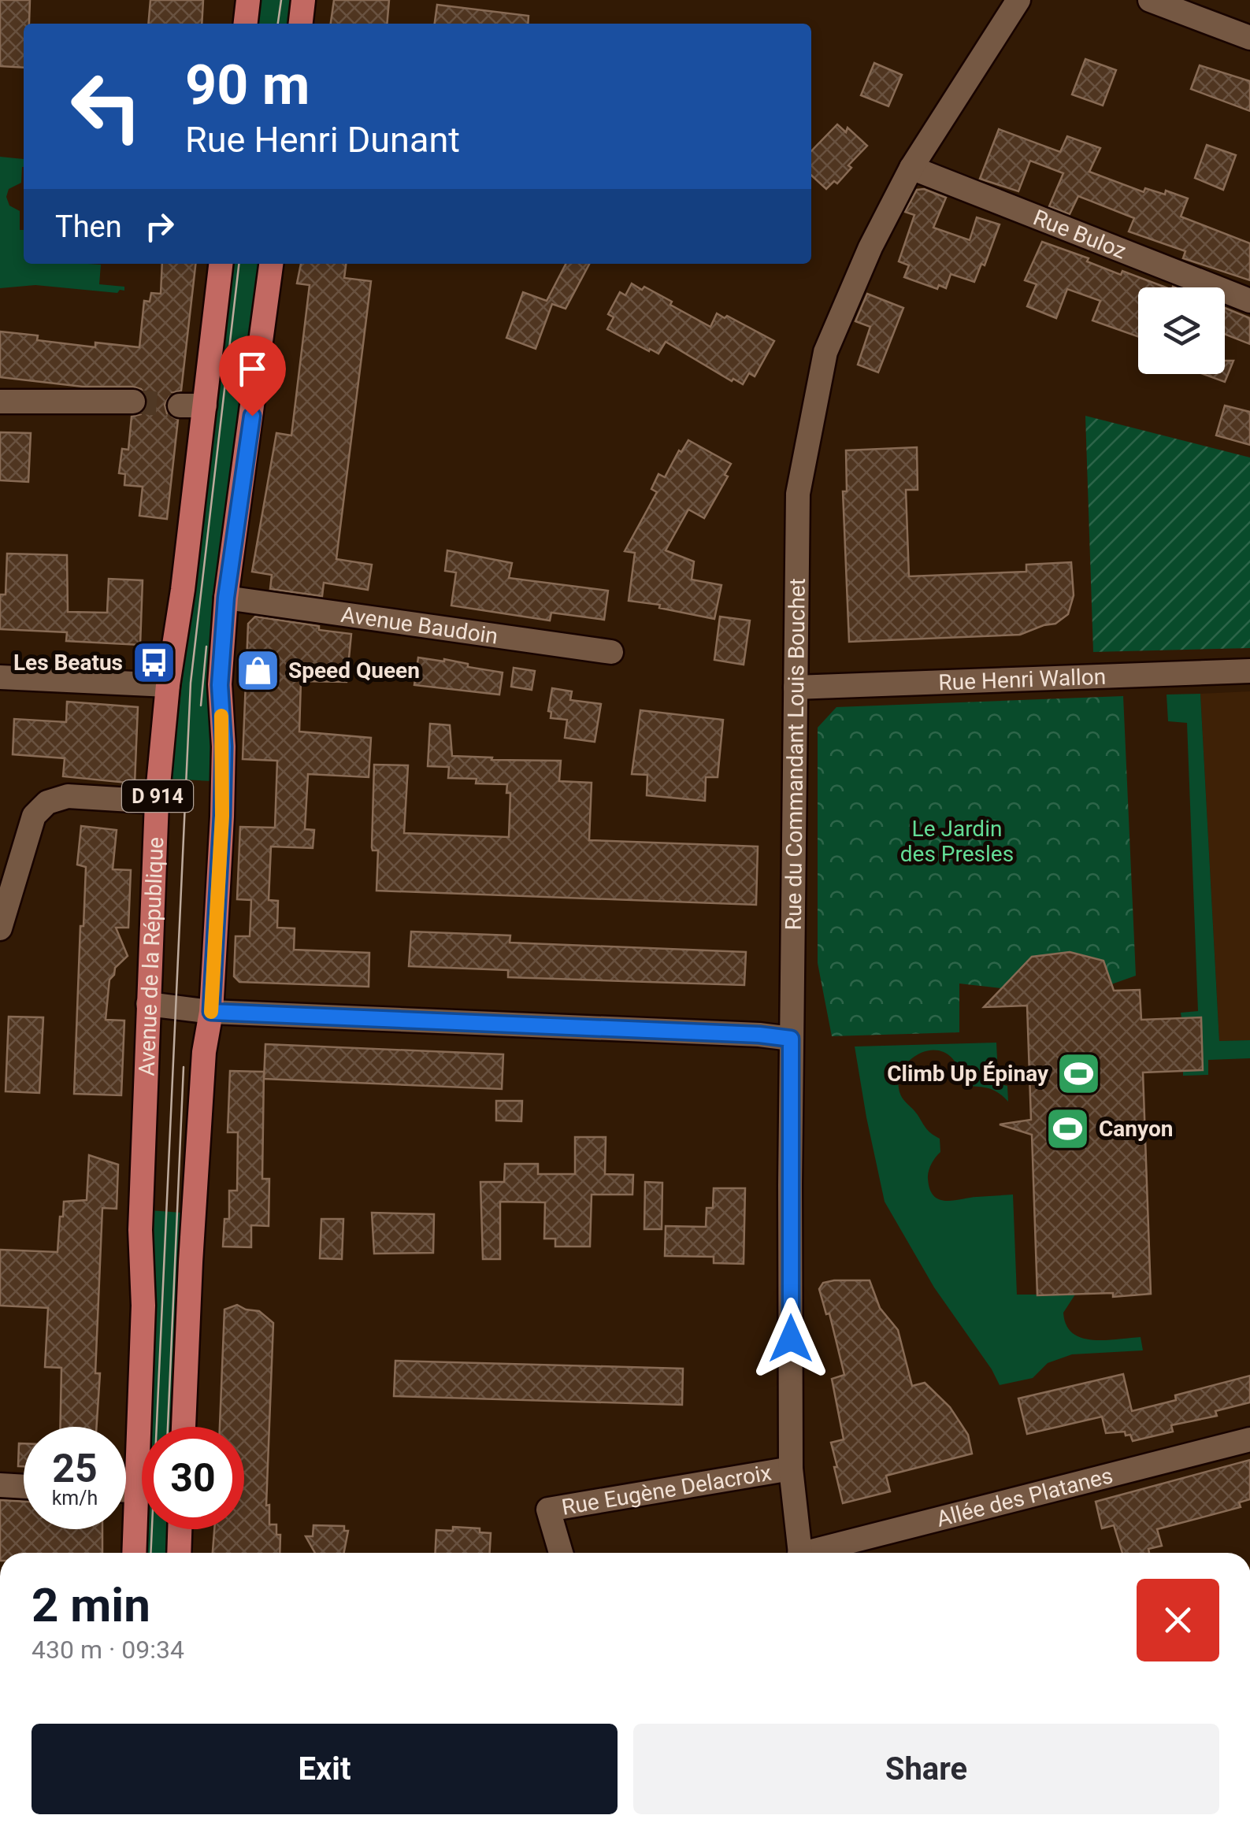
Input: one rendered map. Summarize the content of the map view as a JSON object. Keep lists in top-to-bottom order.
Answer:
{
  "streets": {
    "main road": ["D 914", "Avenue de la République"],
    "street": [
      "Rue Buloz",
      "Avenue Baudoin",
      "Rue Henri Wallon",
      "Rue du Commandant Louis Bouchet",
      "Rue Eugène Delacroix",
      "Allée des Platanes"
    ]
  },
  "crossings": [
    ["Rue Buloz", "Rue du Commandant Louis Bouchet"],
    ["Avenue Baudoin", "D 914"],
    ["Rue Henri Wallon", "Rue du Commandant Louis Bouchet"],
    ["Rue du Commandant Louis Bouchet", "Rue Eugène Delacroix"]
  ],
  "parks": ["Le Jardin des Presles"],
  "places": {
    "bus stop": ["Les Beatus"],
    "shop": ["Speed Queen"],
    "sports": ["Climb Up Épinay", "Canyon"]
  },
  "page": {
    "turn": ["90 m", "Rue Henri Dunant"],
    "then": "Then",
    "speed": "25 km/h",
    "limit": "30",
    "heading": ["2 min", "430 m · 09:34"],
    "buttons": ["Exit", "Share"]
  }
}
